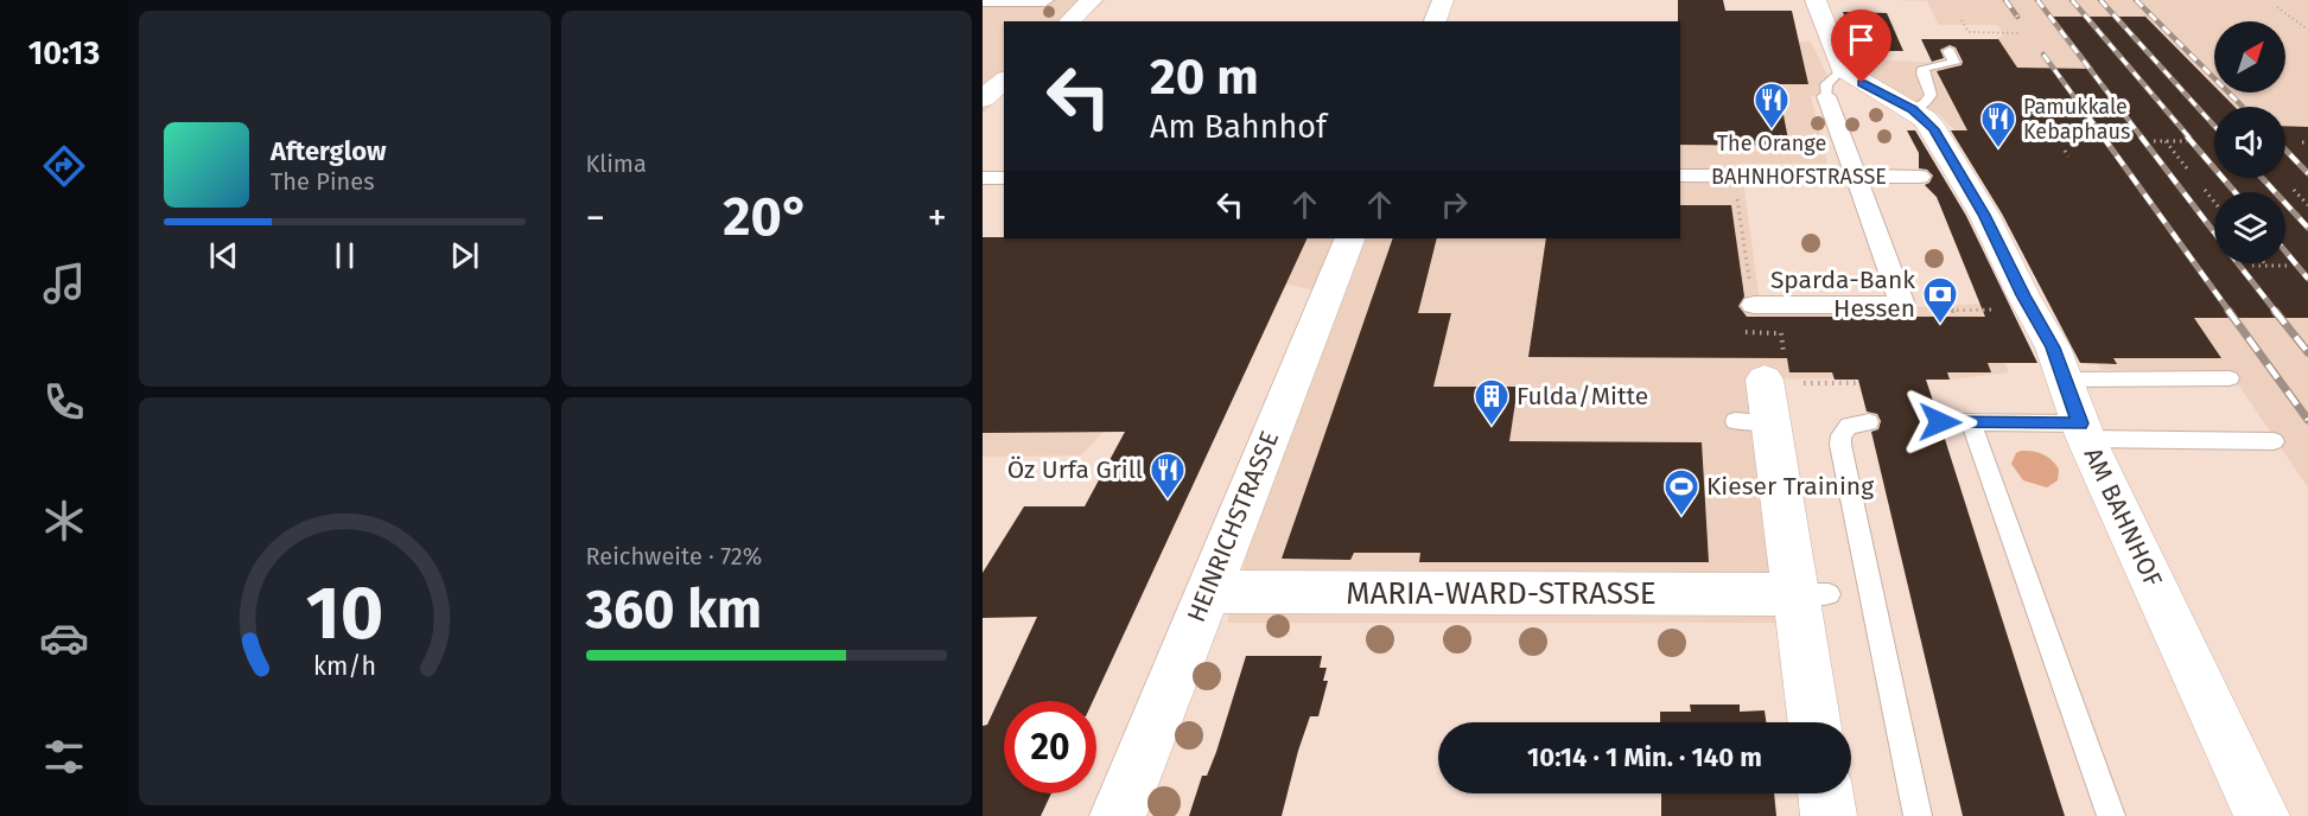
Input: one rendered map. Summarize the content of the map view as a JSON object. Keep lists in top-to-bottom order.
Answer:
{
  "streets": {
    "street": [
      "BAHNHOFSTRASSE",
      "AM BAHNHOF",
      "HEINRICHSTRASSE",
      "MARIA-WARD-STRASSE"
    ]
  },
  "crossings": [
    ["HEINRICHSTRASSE", "MARIA-WARD-STRASSE"]
  ],
  "places": {
    "restaurant": ["The Orange", "Pamukkale Kebaphaus", "Öz Urfa Grill"],
    "bank": ["Sparda-Bank Hessen"],
    "building": ["Fulda/Mitte"],
    "sports": ["Kieser Training"]
  },
  "north": "top right",
  "page": {
    "tabs": "10:13",
    "tile": [
      "Klima",
      ["Reichweite · 72%", "360 km"]
    ],
    "turn": ["20 m", "Am Bahnhof"],
    "song": ["Afterglow", "The Pines"],
    "heat": ["−", "20°", "+"],
    "limit": "20",
    "trip": "10:14 · 1 Min. · 140 m",
    "gauge": ["10", "km/h"]
  }
}
